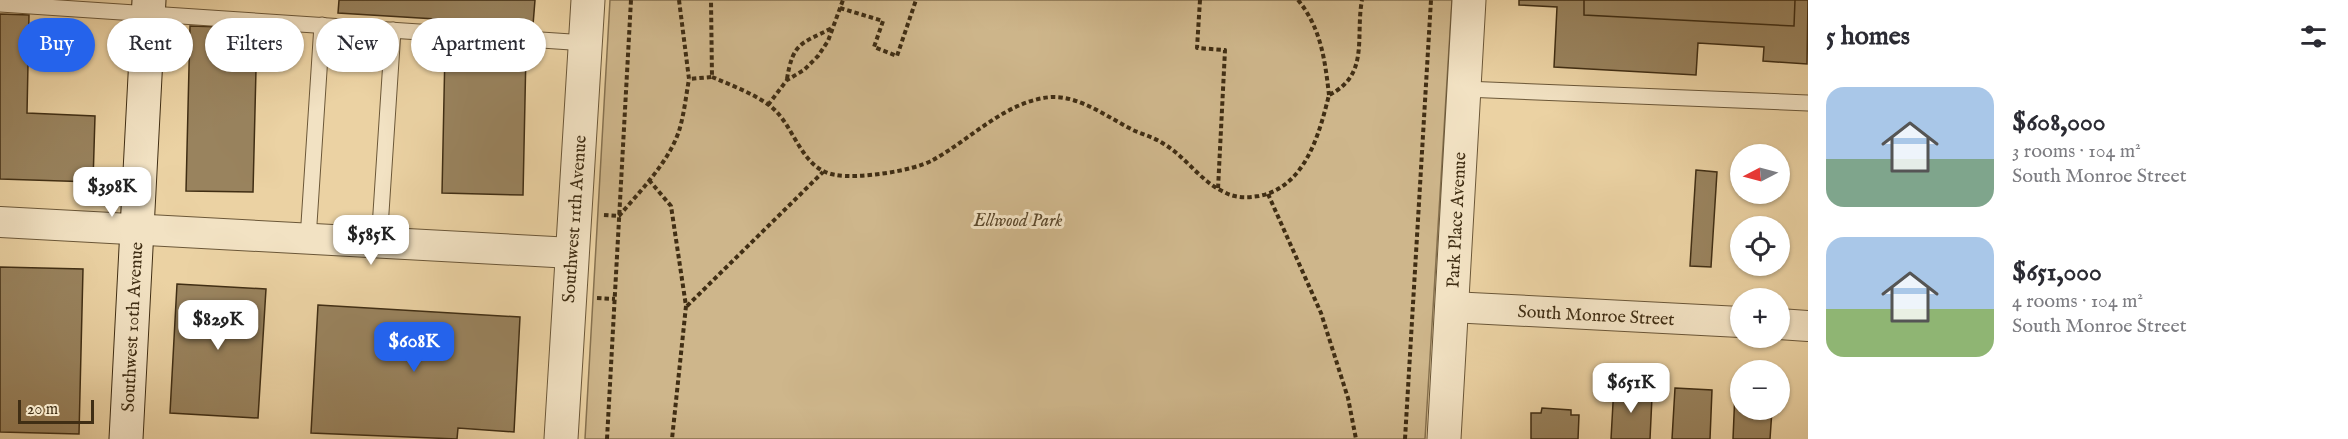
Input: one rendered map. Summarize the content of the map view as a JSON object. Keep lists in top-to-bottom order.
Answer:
{
  "streets": {
    "street": [
      "Southwest 11th Avenue",
      "Park Place Avenue",
      "South Monroe Street",
      "Southwest 10th Avenue"
    ]
  },
  "crossings": [
    ["Park Place Avenue", "South Monroe Street"]
  ],
  "parks": ["Ellwood Park"],
  "scale_bar": "20 m",
  "north": "left",
  "page": {
    "heading": "5 homes",
    "chip": [
      "Buy",
      "Rent",
      "Filters",
      "New",
      "Apartment"
    ],
    "list": [
      {
        "name": "$608,000",
        "note": "3 rooms · 104 m² · South Monroe Street"
      },
      {
        "name": "$651,000",
        "note": "4 rooms · 104 m² · South Monroe Street"
      }
    ],
    "map_buttons": ["+", "−"],
    "price": [
      "$398K",
      "$585K",
      "$829K",
      "$608K",
      "$651K"
    ],
    "scale": "20 m"
  }
}
